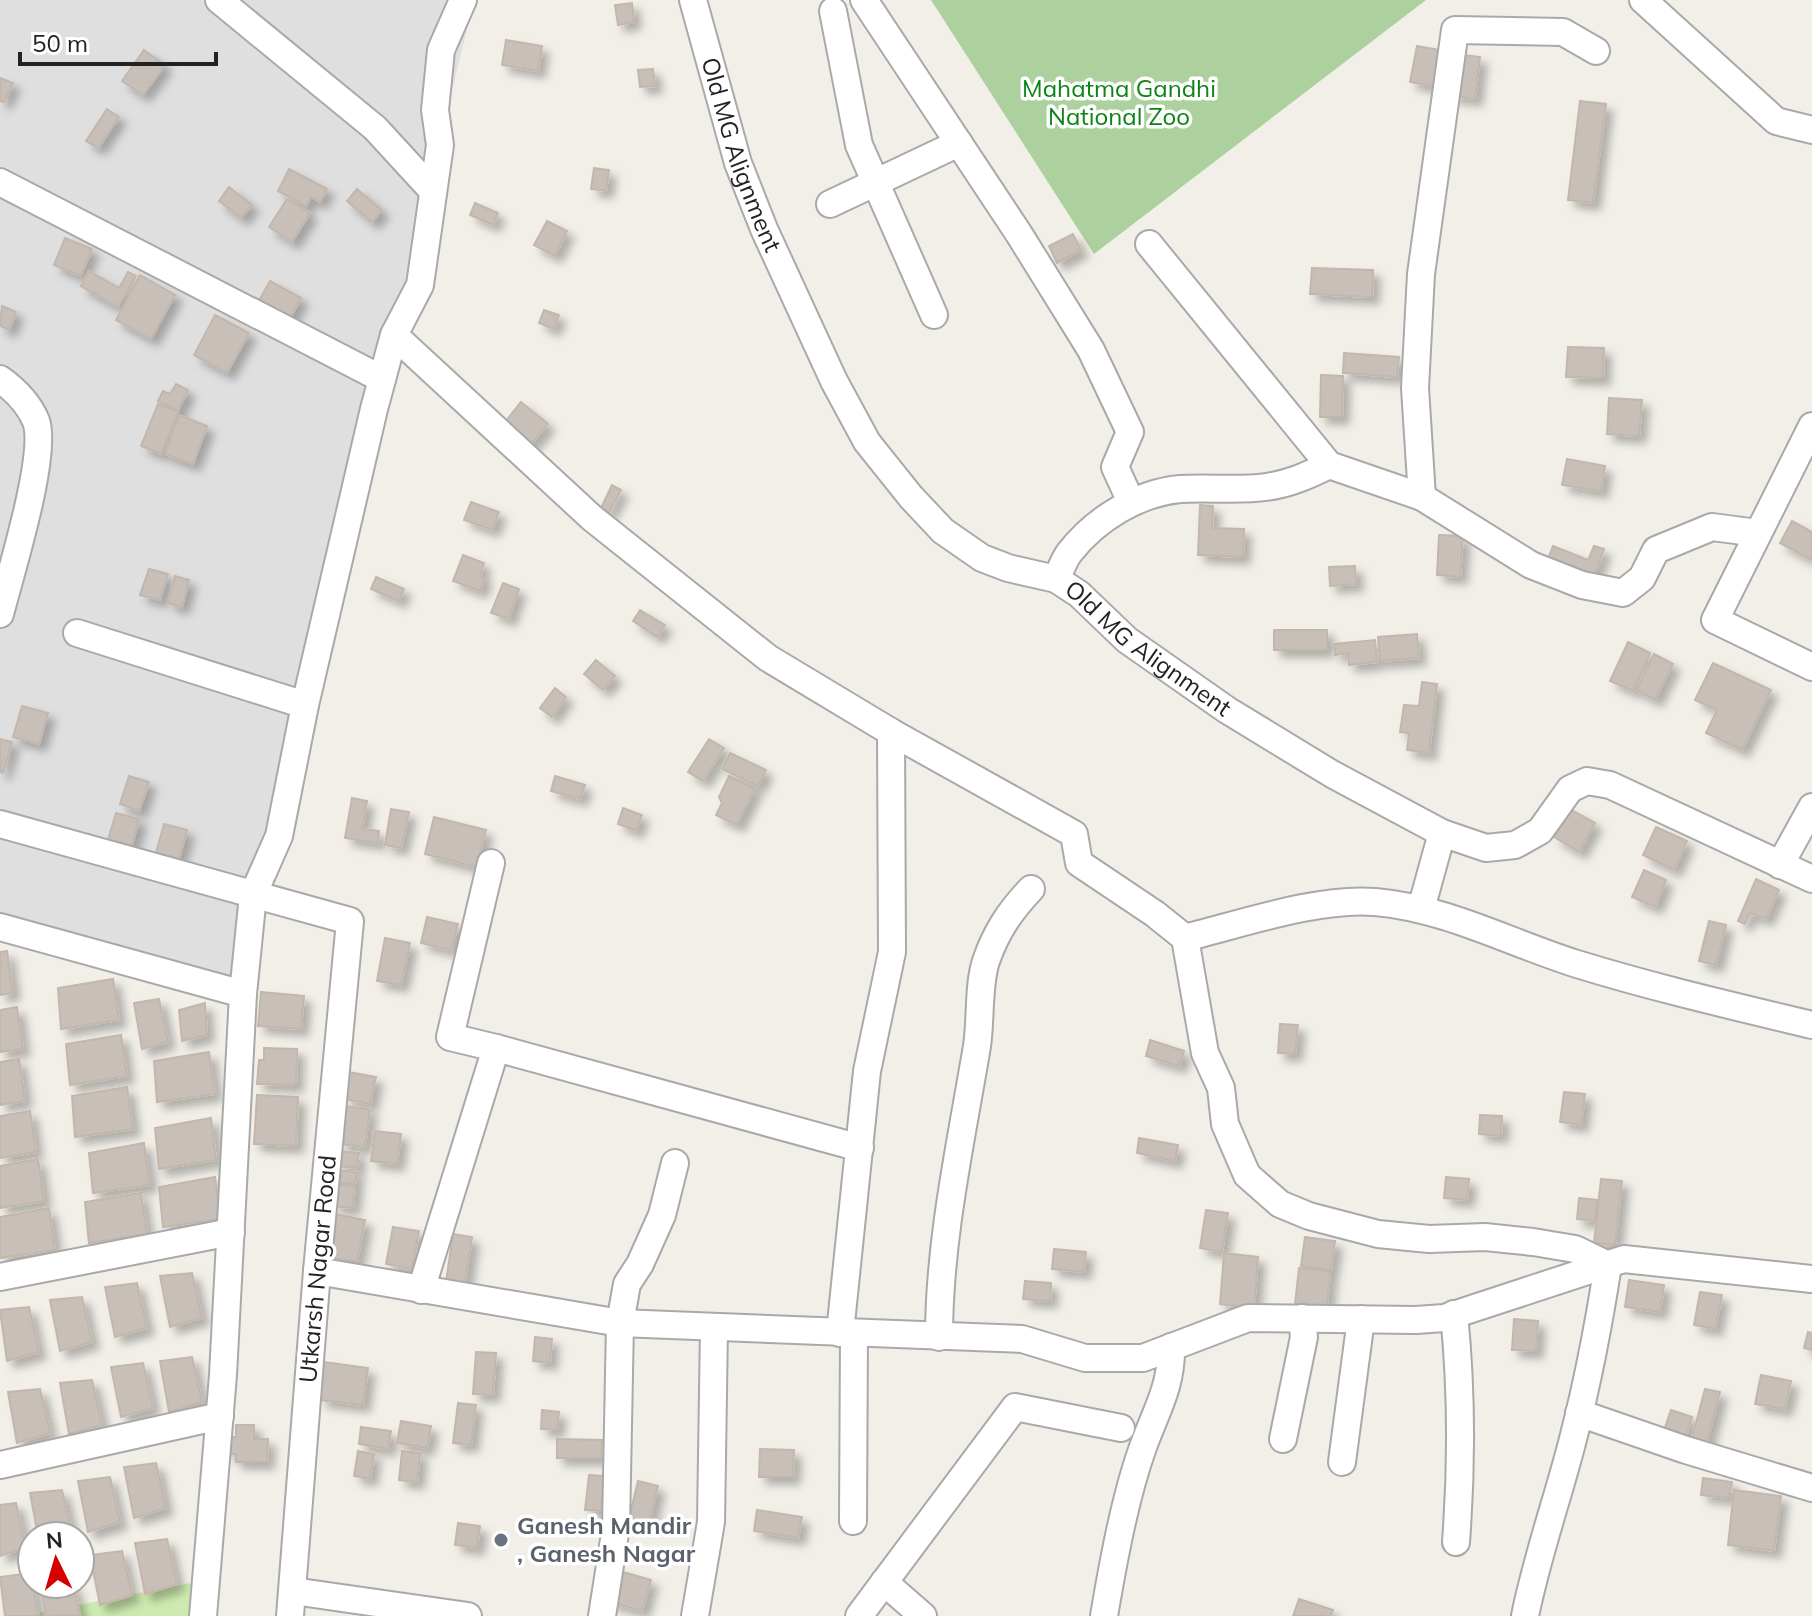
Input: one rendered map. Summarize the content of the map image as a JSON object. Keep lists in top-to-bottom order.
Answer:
{
  "streets": {
    "street": ["Old MG Alignment", "Utkarsh Nagar Road"]
  },
  "parks": ["Mahatma Gandhi National Zoo"],
  "places": ["Ganesh Mandir , Ganesh Nagar"],
  "scale_bar": "50 m",
  "north": "top"
}
